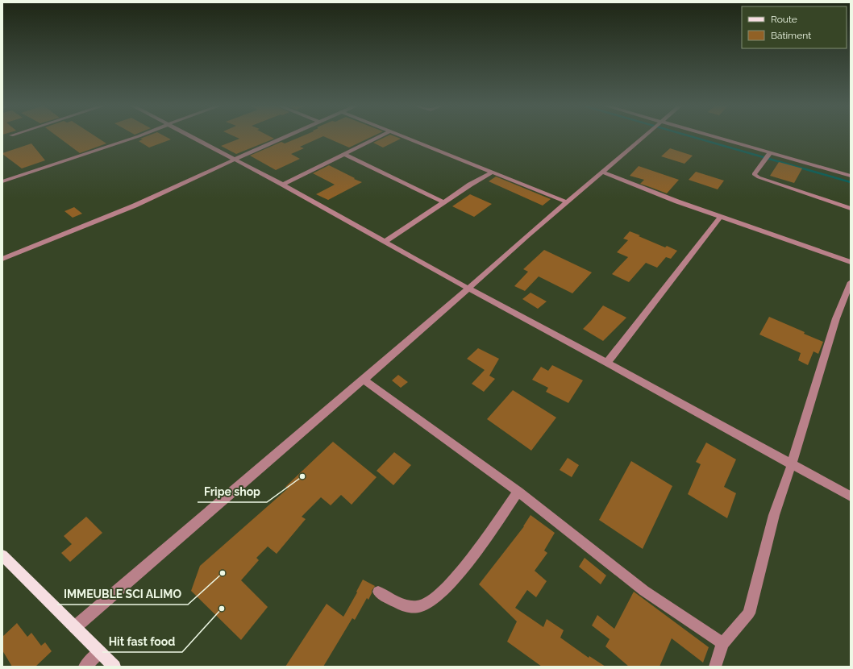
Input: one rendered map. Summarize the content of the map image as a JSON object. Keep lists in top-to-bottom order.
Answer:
{
  "places": ["Fripe shop", "IMMEUBLE SCI ALIMO", "Hit fast food"],
  "legend": ["Route", "Bâtiment"]
}
